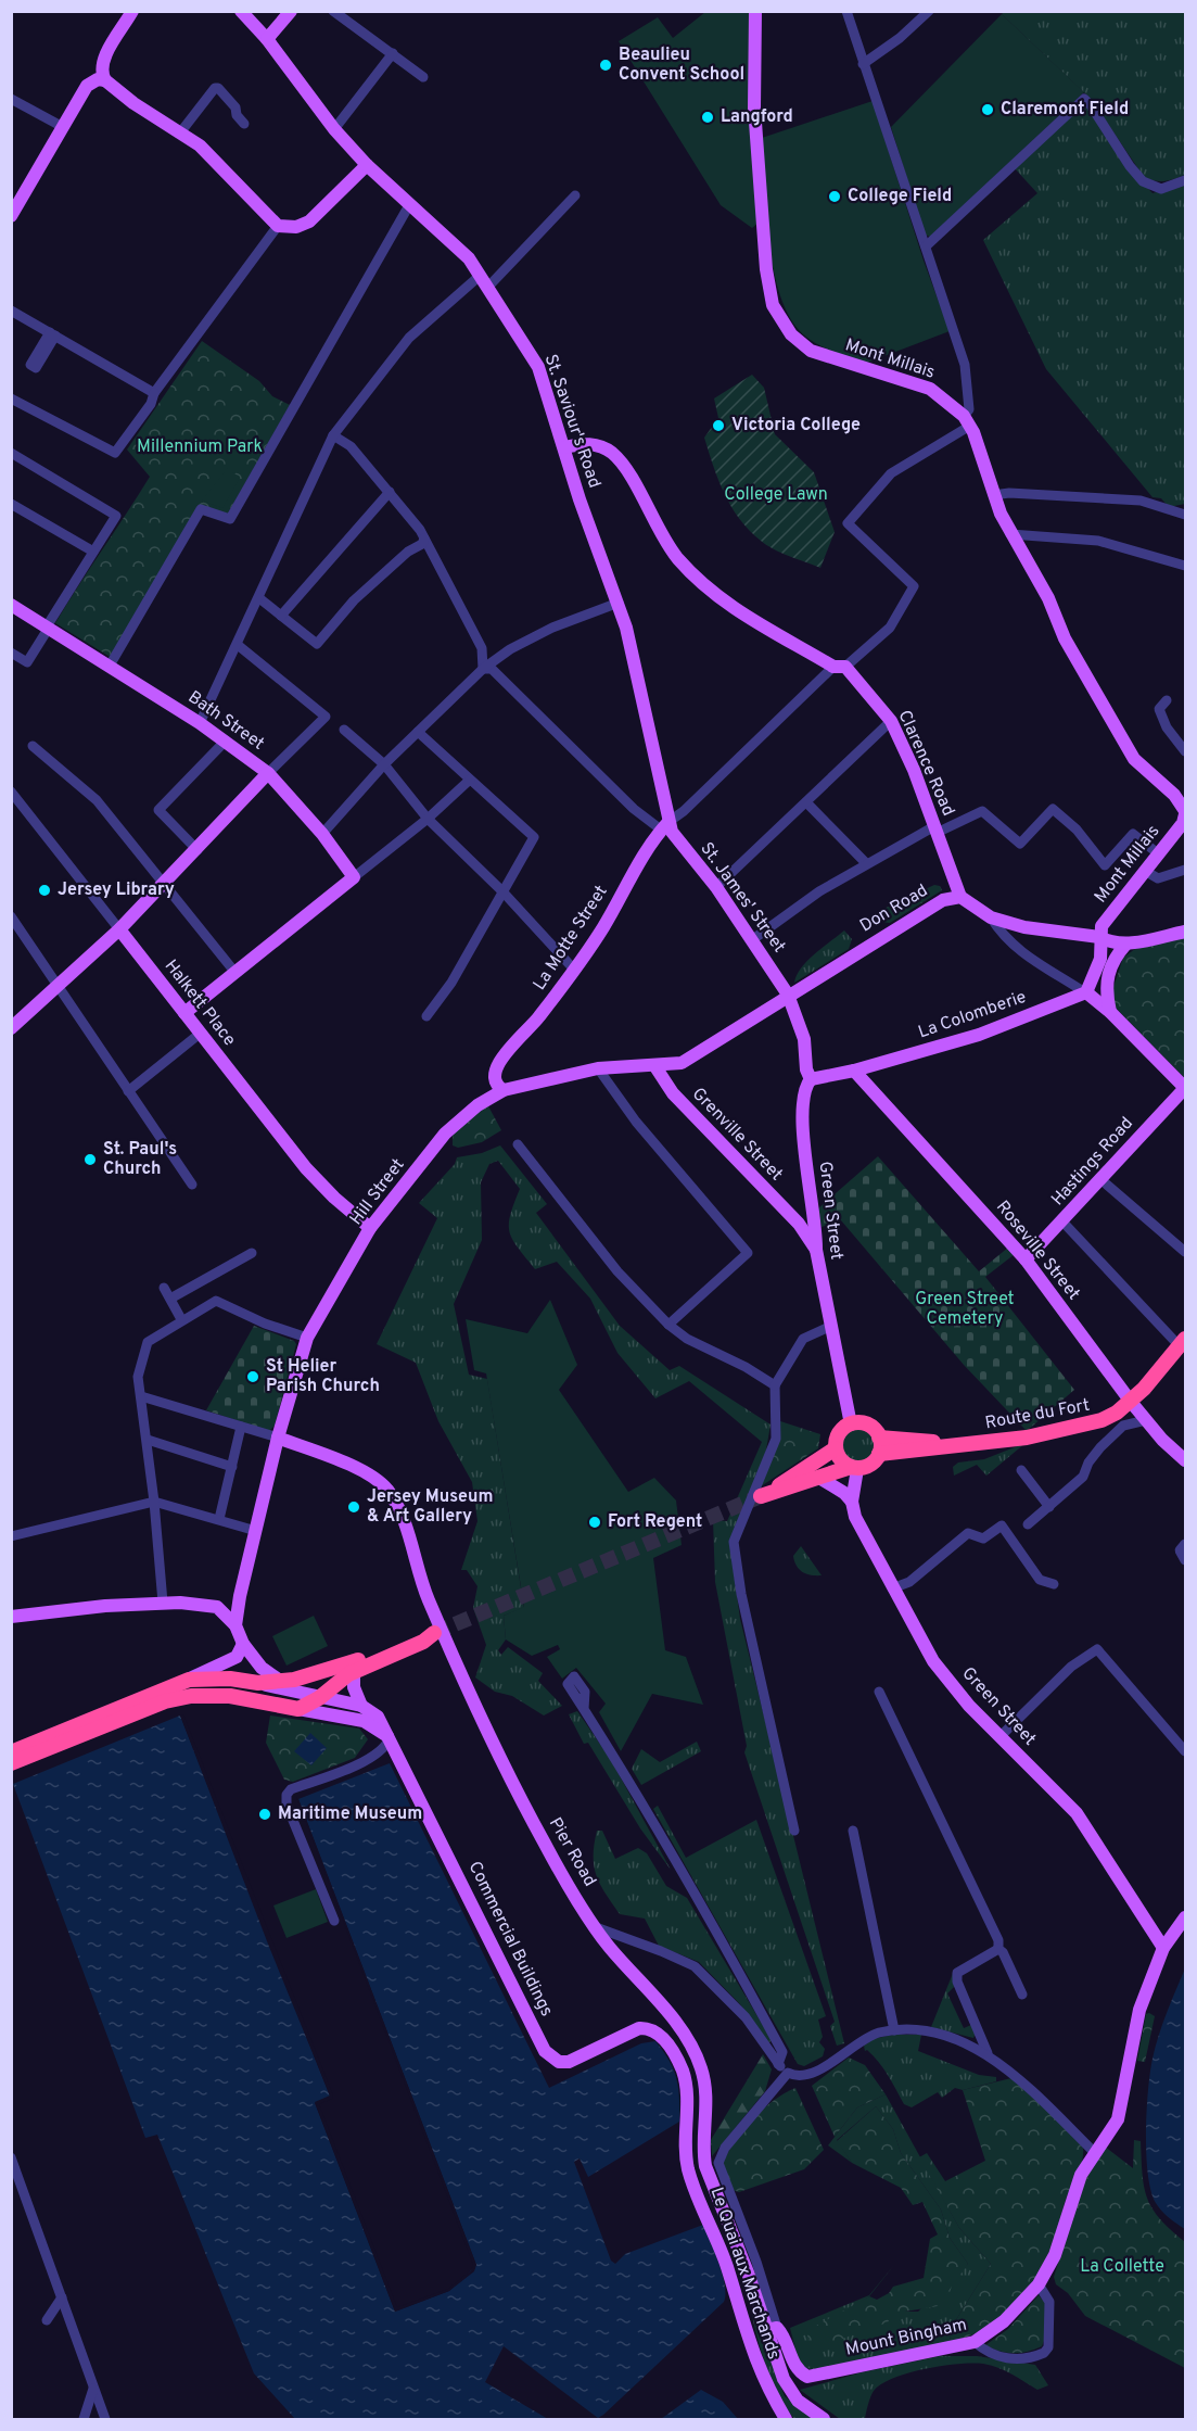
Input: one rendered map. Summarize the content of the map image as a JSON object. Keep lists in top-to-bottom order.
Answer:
{
  "streets": {
    "highway": ["Route du Fort"],
    "main road": [
      "Mont Millais",
      "St. Saviour's Road",
      "Bath Street",
      "Clarence Road",
      "St. James' Street",
      "Don Road",
      "La Motte Street",
      "Halkett Place",
      "La Colomberie",
      "Grenville Street",
      "Hastings Road",
      "Hill Street",
      "Green Street",
      "Roseville Street",
      "Pier Road",
      "Commercial Buildings",
      "Le Quai aux Marchands",
      "Mount Bingham"
    ]
  },
  "crossings": [
    ["St. Saviour's Road", "St. James' Street"],
    ["St. Saviour's Road", "La Motte Street"],
    ["Clarence Road", "Don Road"],
    ["St. James' Street", "Don Road"],
    ["St. James' Street", "La Motte Street"],
    ["St. James' Street", "La Colomberie"],
    ["St. James' Street", "Green Street"],
    ["Don Road", "Grenville Street"],
    ["La Motte Street", "Hill Street"],
    ["Halkett Place", "Hill Street"],
    ["La Colomberie", "Green Street"],
    ["La Colomberie", "Roseville Street"],
    ["Grenville Street", "Green Street"],
    ["Hastings Road", "Roseville Street"],
    ["Hill Street", "Pier Road"],
    ["Green Street", "Route du Fort"],
    ["Green Street", "Mount Bingham"],
    ["Roseville Street", "Route du Fort"],
    ["Pier Road", "Mount Bingham"],
    ["Commercial Buildings", "Le Quai aux Marchands"]
  ],
  "parks": [
    "Millennium Park",
    "College Lawn",
    "Green Street Cemetery",
    "La Collette"
  ],
  "places": [
    "Beaulieu Convent School",
    "Claremont Field",
    "Langford",
    "College Field",
    "Victoria College",
    "Jersey Library",
    "St. Paul's Church",
    "St Helier Parish Church",
    "Jersey Museum & Art Gallery",
    "Fort Regent",
    "Maritime Museum"
  ]
}
